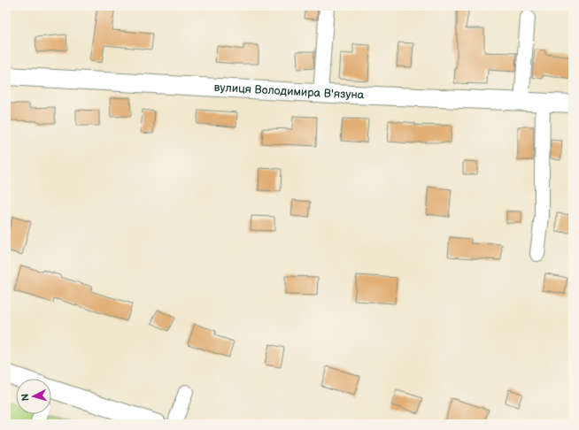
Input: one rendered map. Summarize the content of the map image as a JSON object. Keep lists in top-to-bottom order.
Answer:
{
  "streets": {
    "main road": ["вулиця Володимира В'язуна"]
  },
  "north": "left"
}
